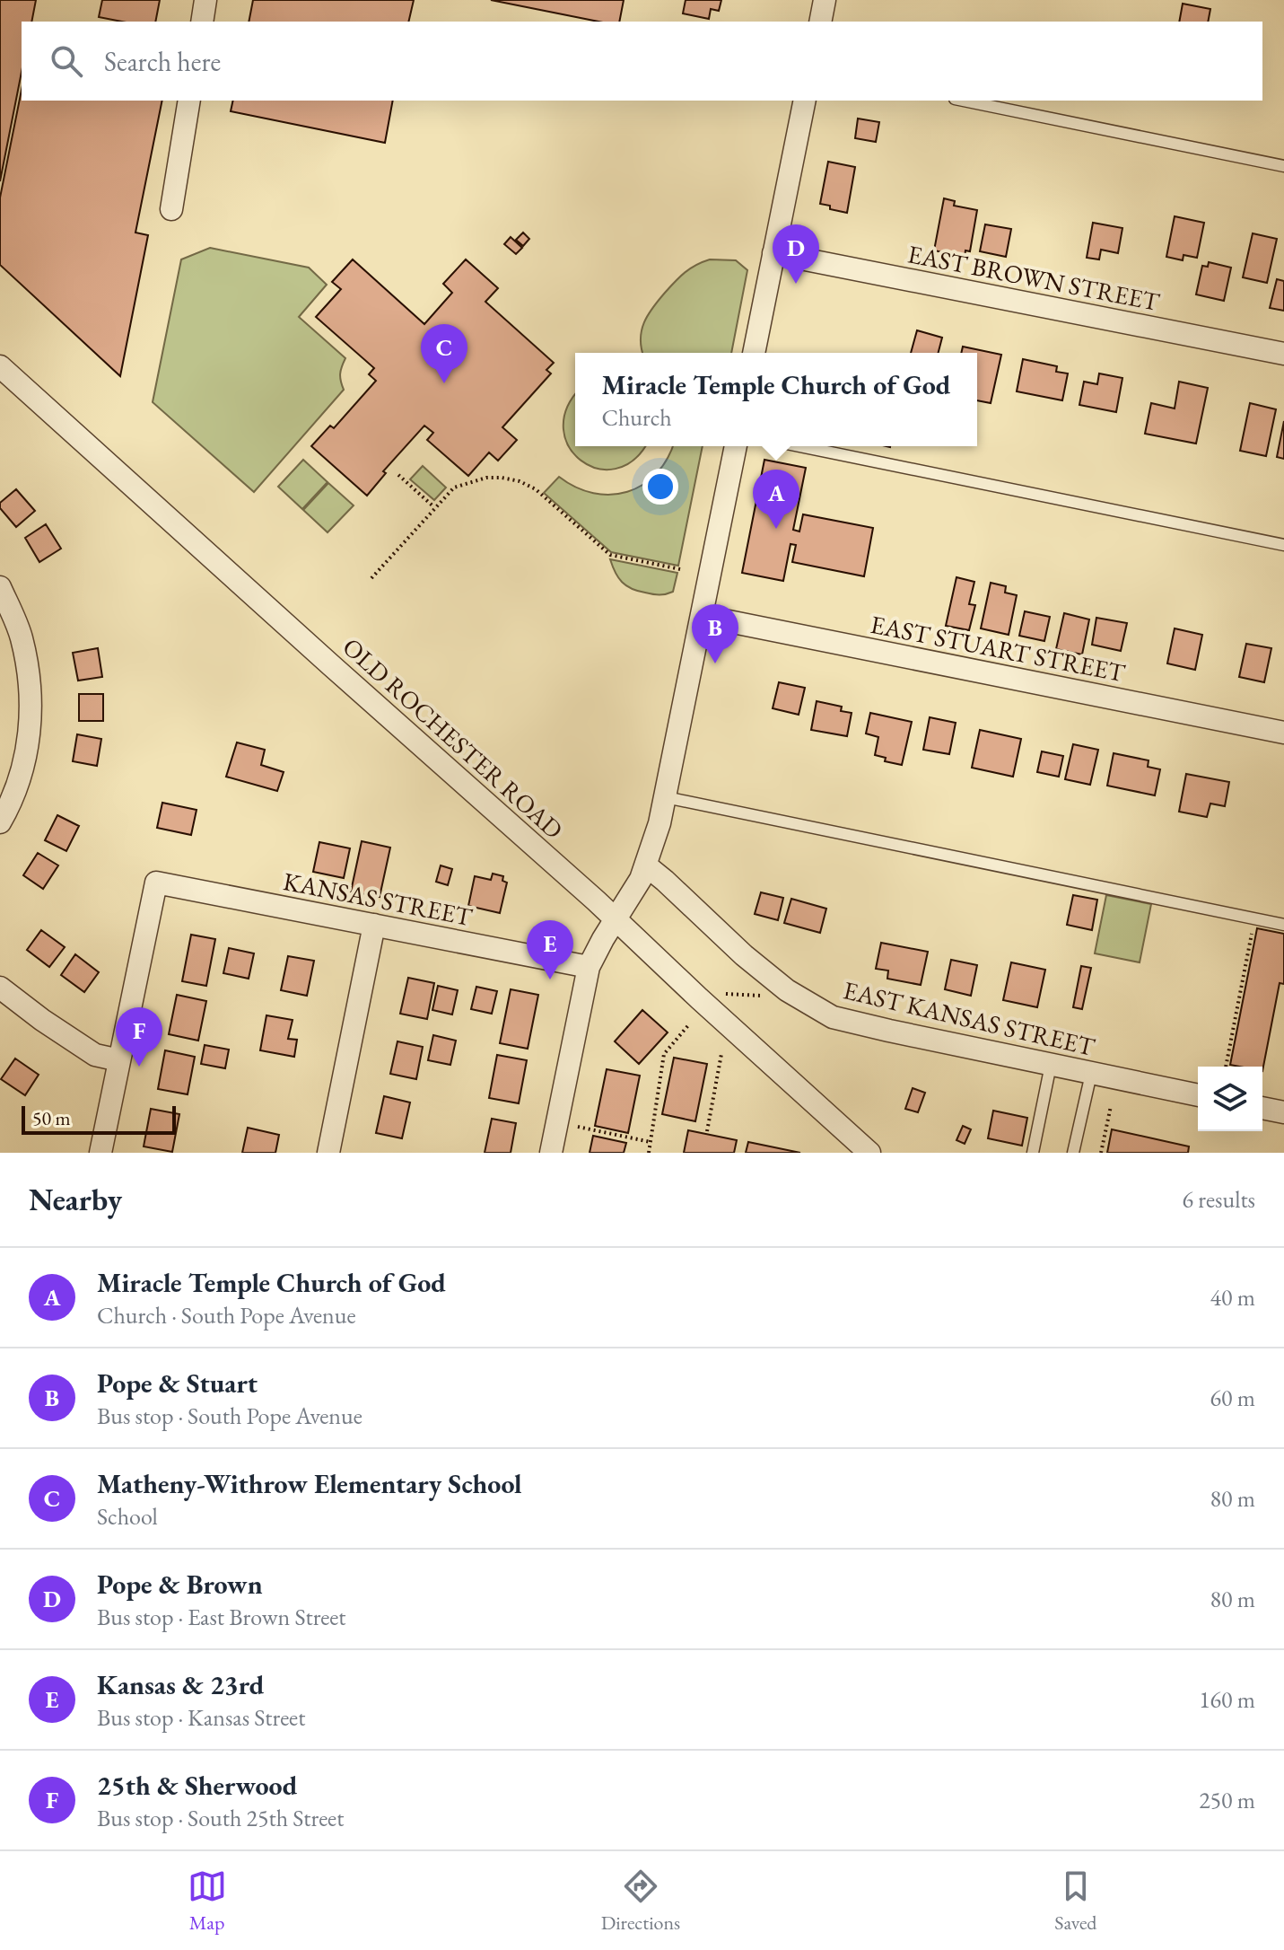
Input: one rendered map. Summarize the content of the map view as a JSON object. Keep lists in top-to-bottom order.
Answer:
{
  "streets": {
    "street": [
      "EAST BROWN STREET",
      "EAST STUART STREET",
      "OLD ROCHESTER ROAD",
      "KANSAS STREET",
      "EAST KANSAS STREET"
    ]
  },
  "scale_bar": "50 m",
  "page": {
    "search": "Search here",
    "pins": [
      "D",
      "C",
      "A",
      "B",
      "E",
      "F"
    ],
    "popup": ["Miracle Temple Church of God", "Church"],
    "scale": "50 m",
    "heading": ["Nearby", "6 results"],
    "list": [
      {
        "mark": "A",
        "name": "Miracle Temple Church of God",
        "note": "Church · South Pope Avenue",
        "value": "40 m"
      },
      {
        "mark": "B",
        "name": "Pope & Stuart",
        "note": "Bus stop · South Pope Avenue",
        "value": "60 m"
      },
      {
        "mark": "C",
        "name": "Matheny-Withrow Elementary School",
        "note": "School",
        "value": "80 m"
      },
      {
        "mark": "D",
        "name": "Pope & Brown",
        "note": "Bus stop · East Brown Street",
        "value": "80 m"
      },
      {
        "mark": "E",
        "name": "Kansas & 23rd",
        "note": "Bus stop · Kansas Street",
        "value": "160 m"
      },
      {
        "mark": "F",
        "name": "25th & Sherwood",
        "note": "Bus stop · South 25th Street",
        "value": "250 m"
      }
    ],
    "nav": ["Map", "Directions", "Saved"]
  }
}
